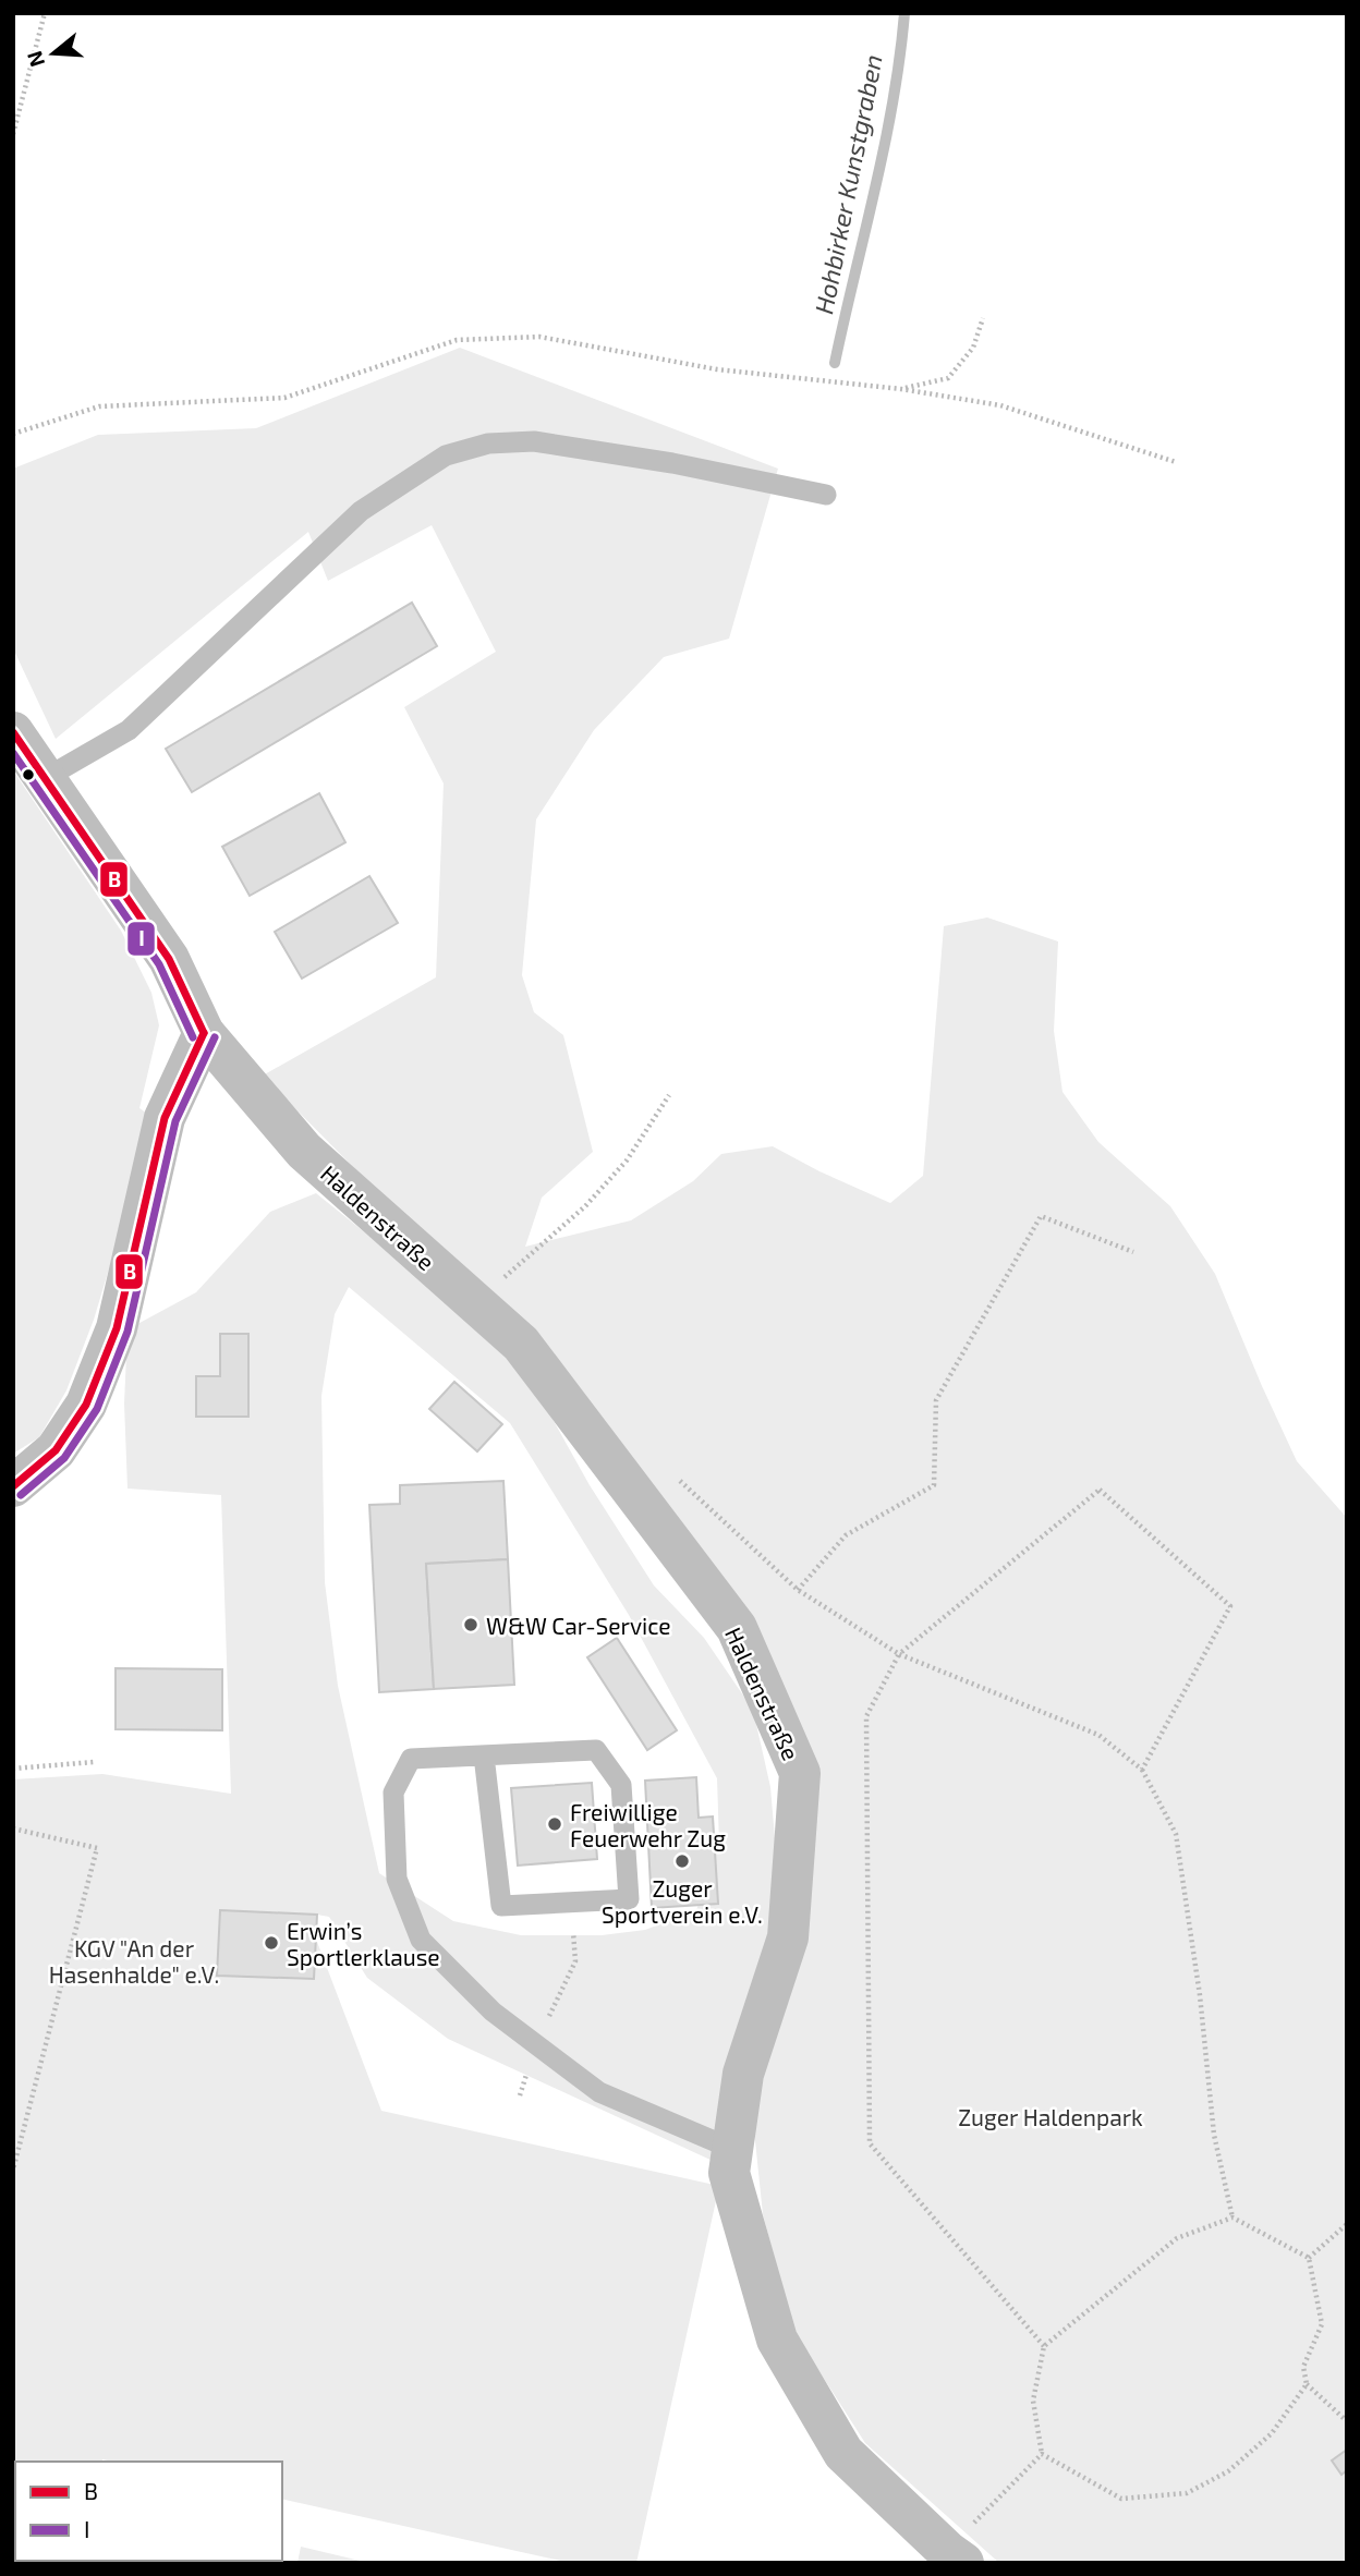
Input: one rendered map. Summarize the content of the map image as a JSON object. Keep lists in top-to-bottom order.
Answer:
{
  "streets": {
    "street": ["Haldenstraße"]
  },
  "water": ["Hohbirker Kunstgraben"],
  "parks": ["KGV \"An der Hasenhalde\" e.V.", "Zuger Haldenpark"],
  "places": [
    "W&W Car-Service",
    "Freiwillige Feuerwehr Zug",
    "Zuger Sportverein e.V.",
    "Erwin’s Sportlerklause"
  ],
  "lines": ["transit line B", "transit line I"],
  "legend": ["B", "I"],
  "north": "left"
}
